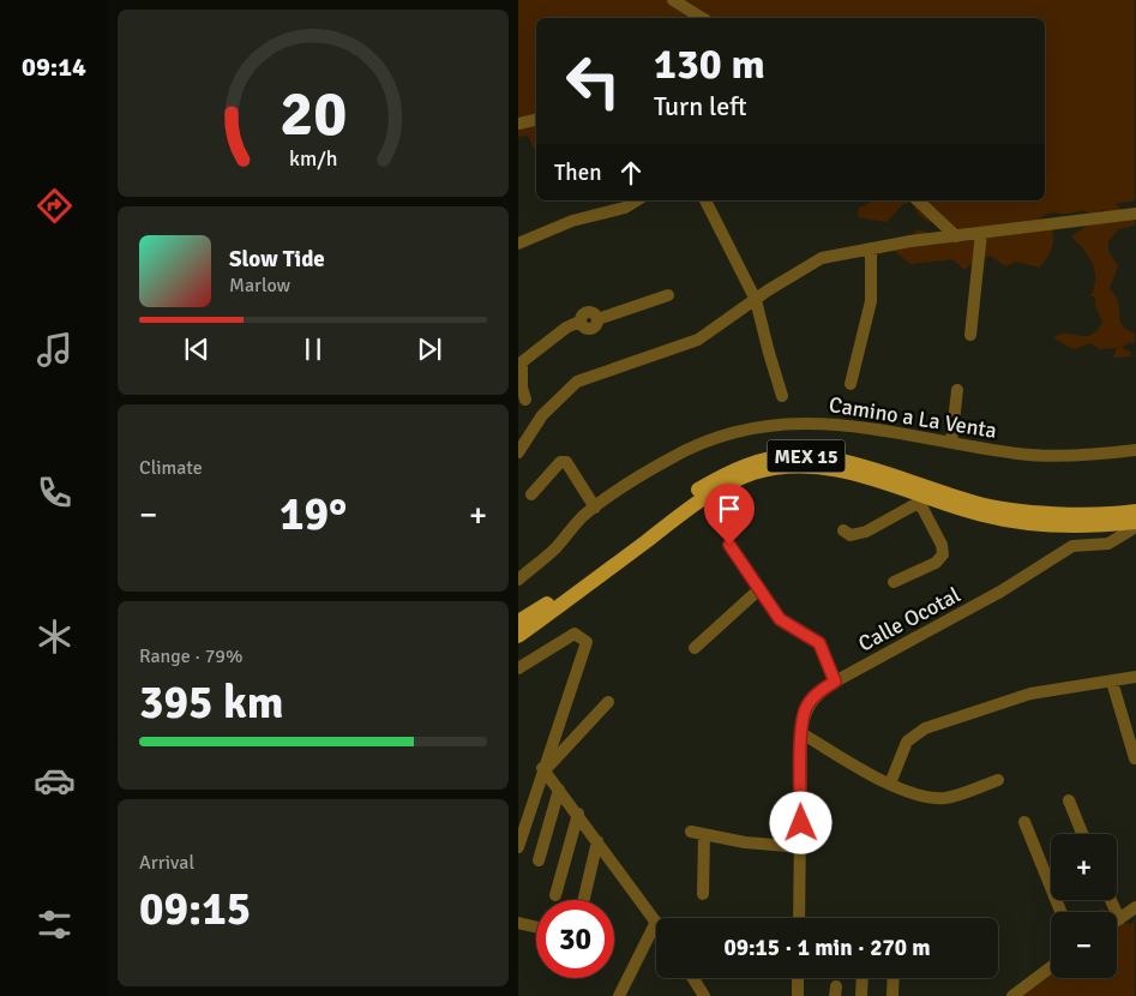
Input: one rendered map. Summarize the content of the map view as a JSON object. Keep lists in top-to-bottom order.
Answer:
{
  "streets": {
    "main road": ["MEX 15"],
    "street": ["Camino a La Venta", "Calle Ocotal"]
  },
  "page": {
    "tabs": "09:14",
    "turn": ["130 m", "Turn left"],
    "then": "Then",
    "song": ["Slow Tide", "Marlow"],
    "tile": [
      "Climate",
      ["Range · 79%", "395 km"],
      ["Arrival", "09:15"]
    ],
    "heat": ["−", "19°", "+"],
    "map_buttons": ["+", "−"],
    "limit": "30",
    "trip": "09:15 · 1 min · 270 m",
    "gauge": ["20", "km/h"]
  }
}
